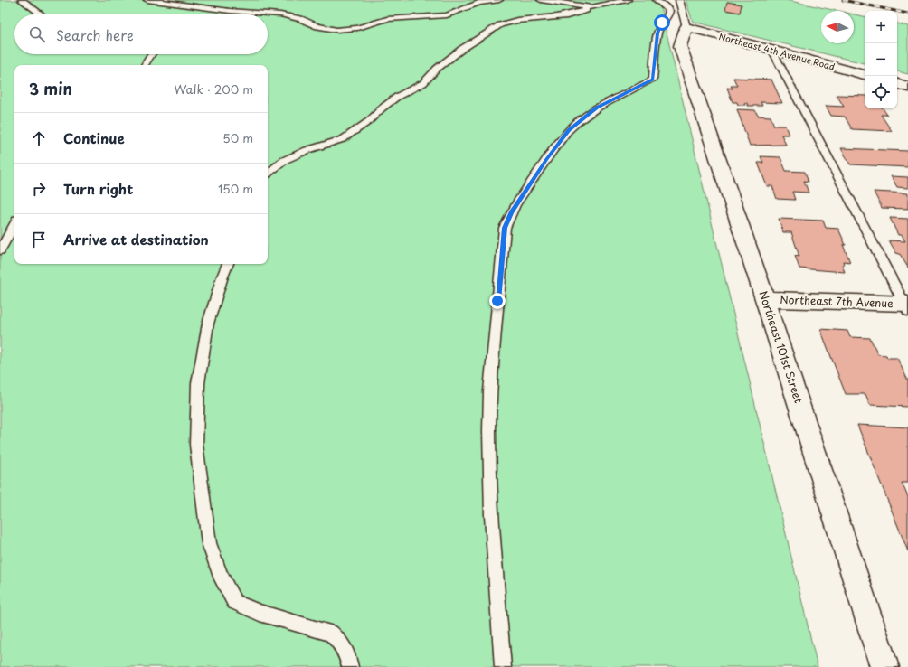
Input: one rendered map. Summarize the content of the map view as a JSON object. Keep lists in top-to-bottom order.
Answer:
{
  "streets": {
    "street": ["Northeast 4th Avenue Road", "Northeast 7th Avenue", "Northeast 101st Street"]
  },
  "crossings": [
    ["Northeast 4th Avenue Road", "Northeast 101st Street"],
    ["Northeast 7th Avenue", "Northeast 101st Street"]
  ],
  "north": "left",
  "page": {
    "map_buttons": ["+", "−"],
    "search": "Search here",
    "heading": ["3 min", "Walk · 200 m"],
    "list": [
      ["Continue", "50 m"],
      ["Turn right", "150 m"],
      "Arrive at destination"
    ]
  }
}
